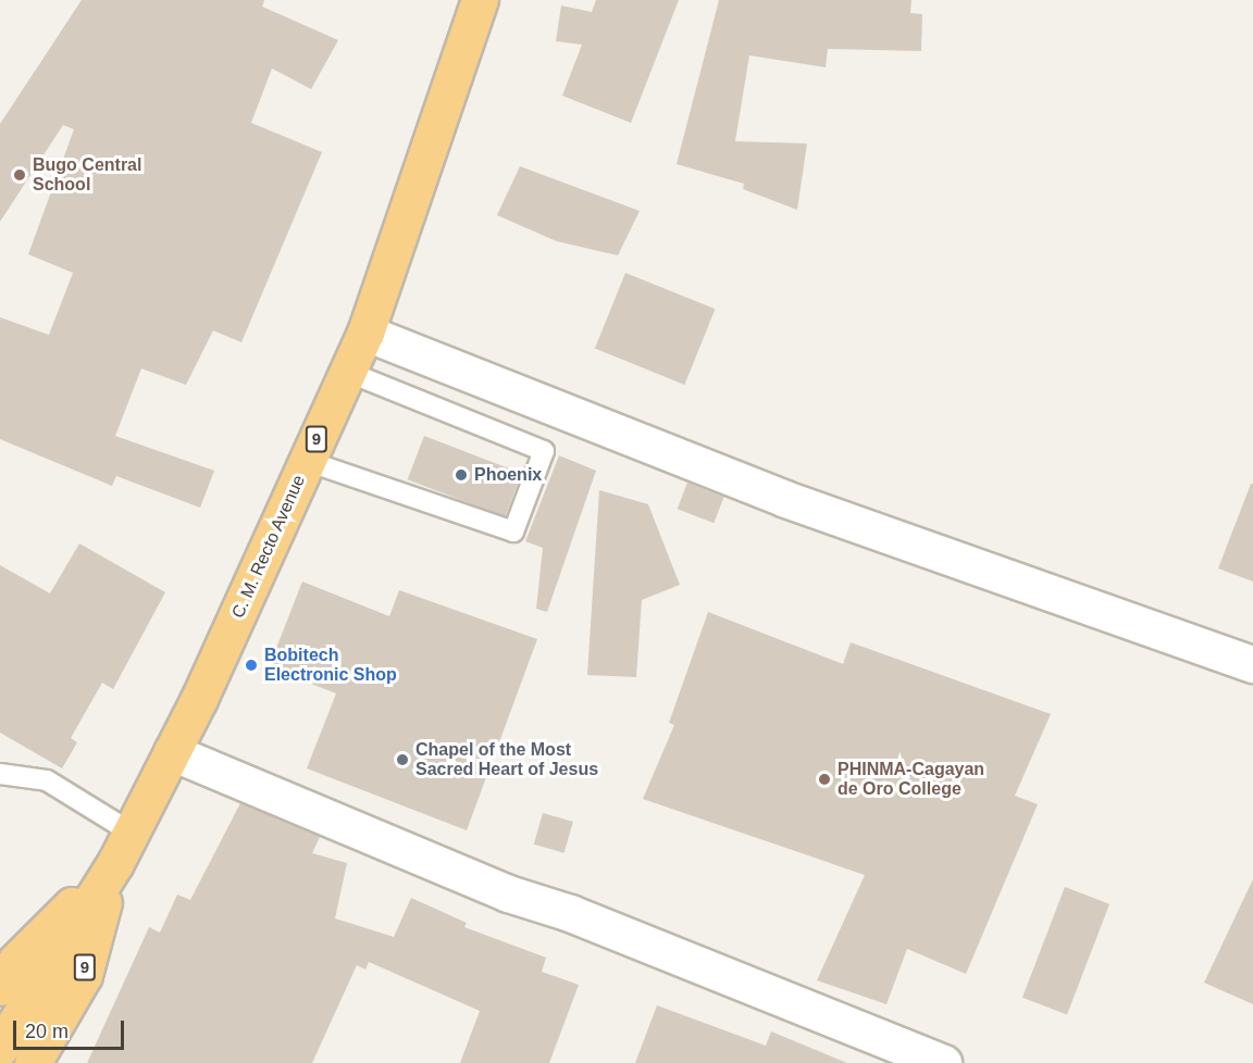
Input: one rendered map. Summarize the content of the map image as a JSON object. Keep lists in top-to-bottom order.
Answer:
{
  "streets": {
    "highway": ["9", "C. M. Recto Avenue"]
  },
  "places": [
    "Bugo Central School",
    "Phoenix",
    "Bobitech Electronic Shop",
    "Chapel of the Most Sacred Heart of Jesus",
    "PHINMA-Cagayan de Oro College"
  ],
  "scale_bar": "20 m"
}
